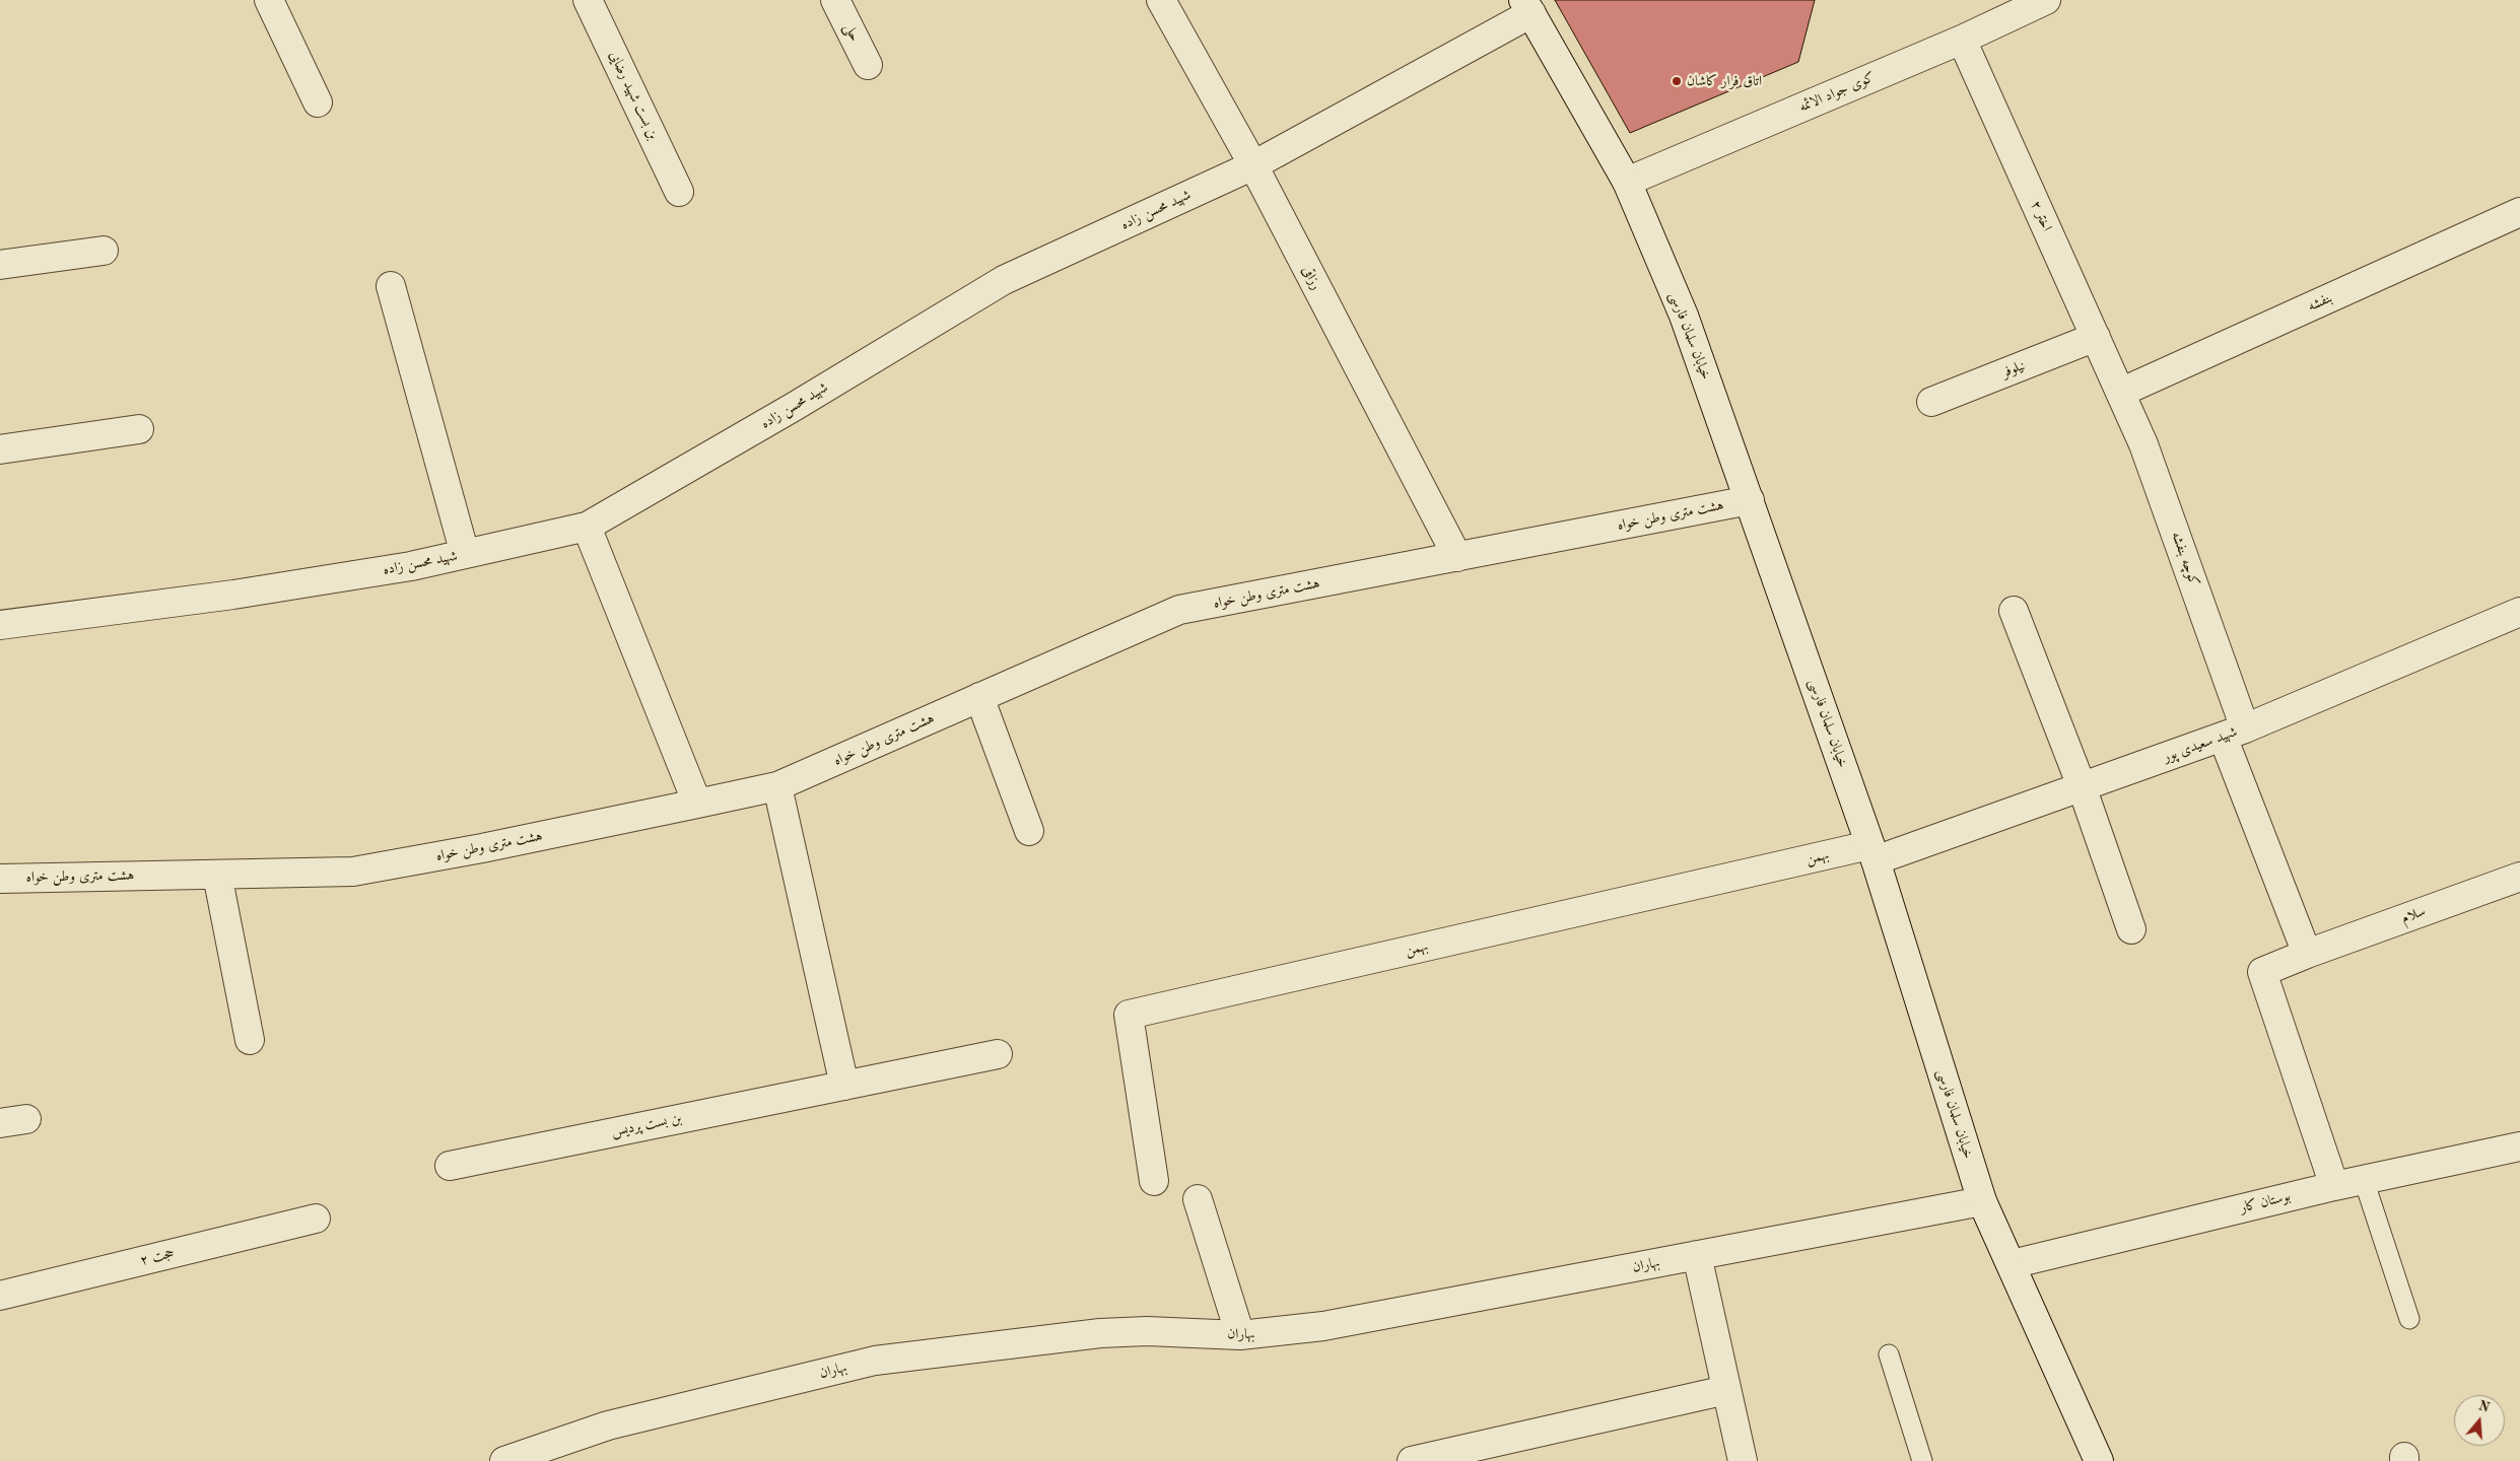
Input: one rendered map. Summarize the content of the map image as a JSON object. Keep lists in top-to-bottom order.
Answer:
{
  "streets": {
    "street": [
      "حلی",
      "کوی جواد الائمه",
      "بن بست شهید رضایی",
      "شهید محسن زاده",
      "اختر ۲",
      "رزاقی",
      "بنفشه",
      "خیابان سلمان فارسی",
      "نیلوفر",
      "هشت متری وطن خواه",
      "کوچه بنفشه",
      "شهید سعیدی پور",
      "بهمن",
      "سلام",
      "بن بست پردیس",
      "بوستان کار",
      "حجت ۲",
      "بهاران"
    ]
  },
  "crossings": [
    ["کوی جواد الائمه", "اختر ۲"],
    ["کوی جواد الائمه", "خیابان سلمان فارسی"],
    ["شهید محسن زاده", "رزاقی"],
    ["شهید محسن زاده", "خیابان سلمان فارسی"],
    ["اختر ۲", "بنفشه"],
    ["اختر ۲", "نیلوفر"],
    ["اختر ۲", "کوچه بنفشه"],
    ["رزاقی", "هشت متری وطن خواه"],
    ["بنفشه", "کوچه بنفشه"],
    ["خیابان سلمان فارسی", "هشت متری وطن خواه"],
    ["خیابان سلمان فارسی", "شهید سعیدی پور"],
    ["خیابان سلمان فارسی", "بهمن"],
    ["خیابان سلمان فارسی", "بوستان کار"],
    ["خیابان سلمان فارسی", "بهاران"],
    ["کوچه بنفشه", "شهید سعیدی پور"],
    ["کوچه بنفشه", "سلام"],
    ["شهید سعیدی پور", "بهمن"],
    ["سلام", "بوستان کار"]
  ],
  "places": ["اتاق فرار کاشان"],
  "north": "top"
}
